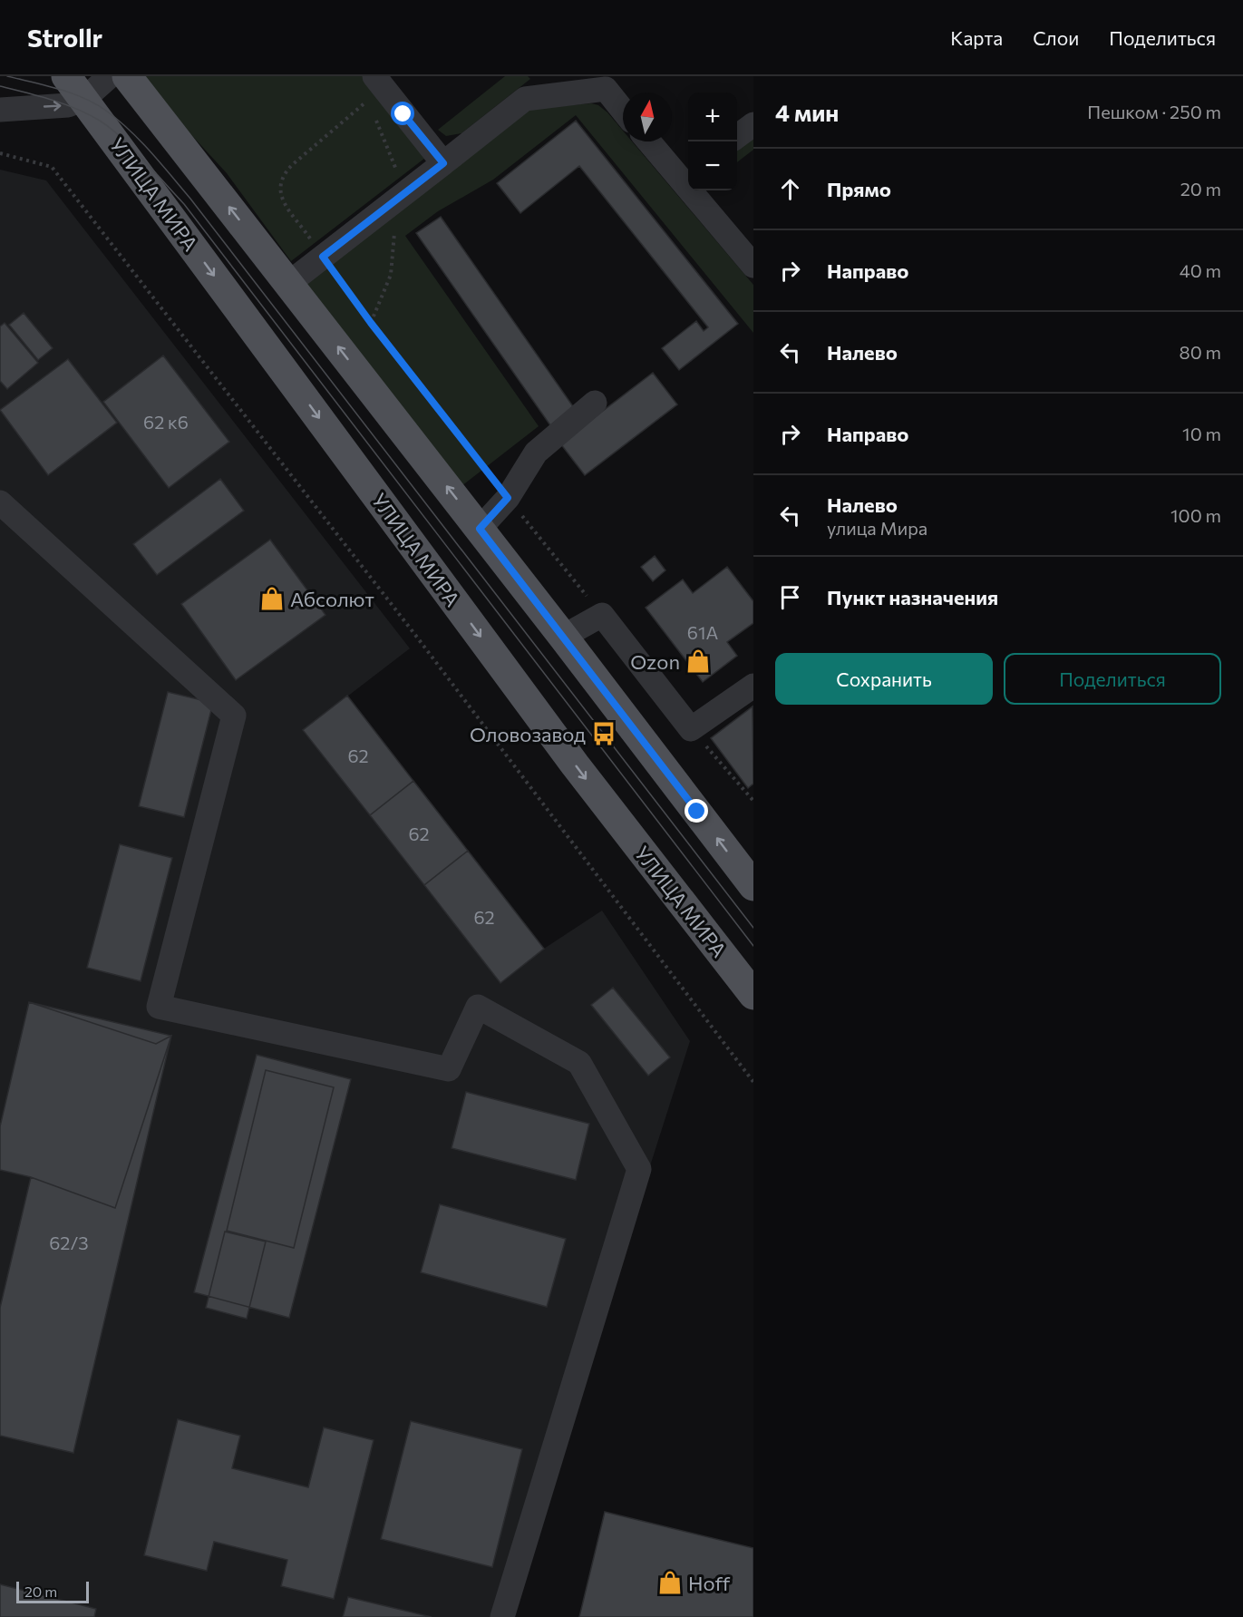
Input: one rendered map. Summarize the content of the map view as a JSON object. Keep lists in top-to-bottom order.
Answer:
{
  "streets": {
    "main road": ["УЛИЦА МИРА"]
  },
  "places": {
    "shop": ["Абсолют", "Ozon", "Hoff"],
    "bus stop": ["Оловозавод"]
  },
  "house_numbers": [
    "62 к6",
    "61А",
    "62",
    "62",
    "62",
    "62/3"
  ],
  "scale_bar": "20 m",
  "north": "top",
  "page": {
    "header": "Strollr",
    "nav": ["Карта", "Слои", "Поделиться"],
    "heading": ["4 мин", "Пешком · 250 m"],
    "map_buttons": ["+", "−"],
    "list": [
      ["Прямо", "20 m"],
      ["Направо", "40 m"],
      ["Налево", "80 m"],
      ["Направо", "10 m"],
      ["Налево", "улица Мира", "100 m"],
      "Пункт назначения"
    ],
    "buttons": ["Сохранить", "Поделиться"],
    "scale": "20 m"
  }
}
